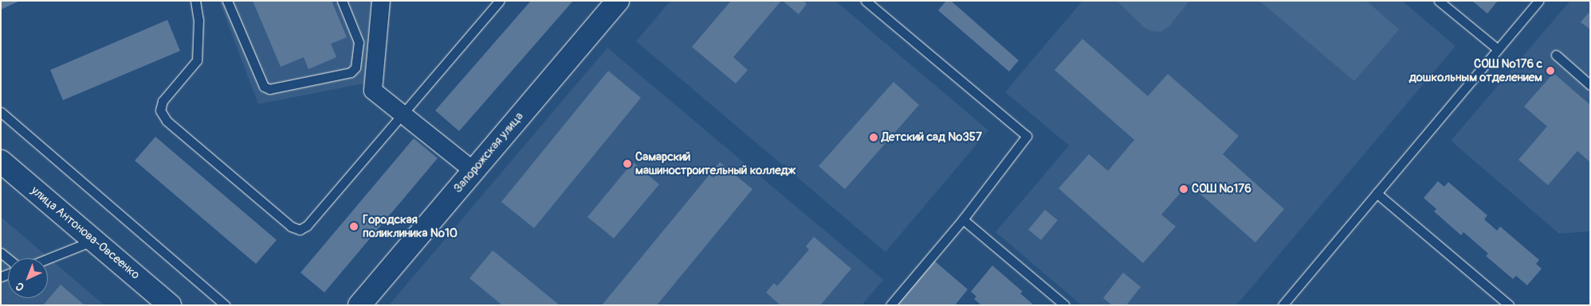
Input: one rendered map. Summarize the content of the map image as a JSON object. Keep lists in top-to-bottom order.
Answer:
{
  "streets": {
    "street": ["Запорожская улица", "улица Антонова-Овсеенко"]
  },
  "places": [
    "СОШ №176 с дошкольным отделением",
    "Детский сад №357",
    "Самарский машиностроительный колледж",
    "СОШ №176",
    "Городская поликлиника №10"
  ],
  "north": "bottom left"
}
